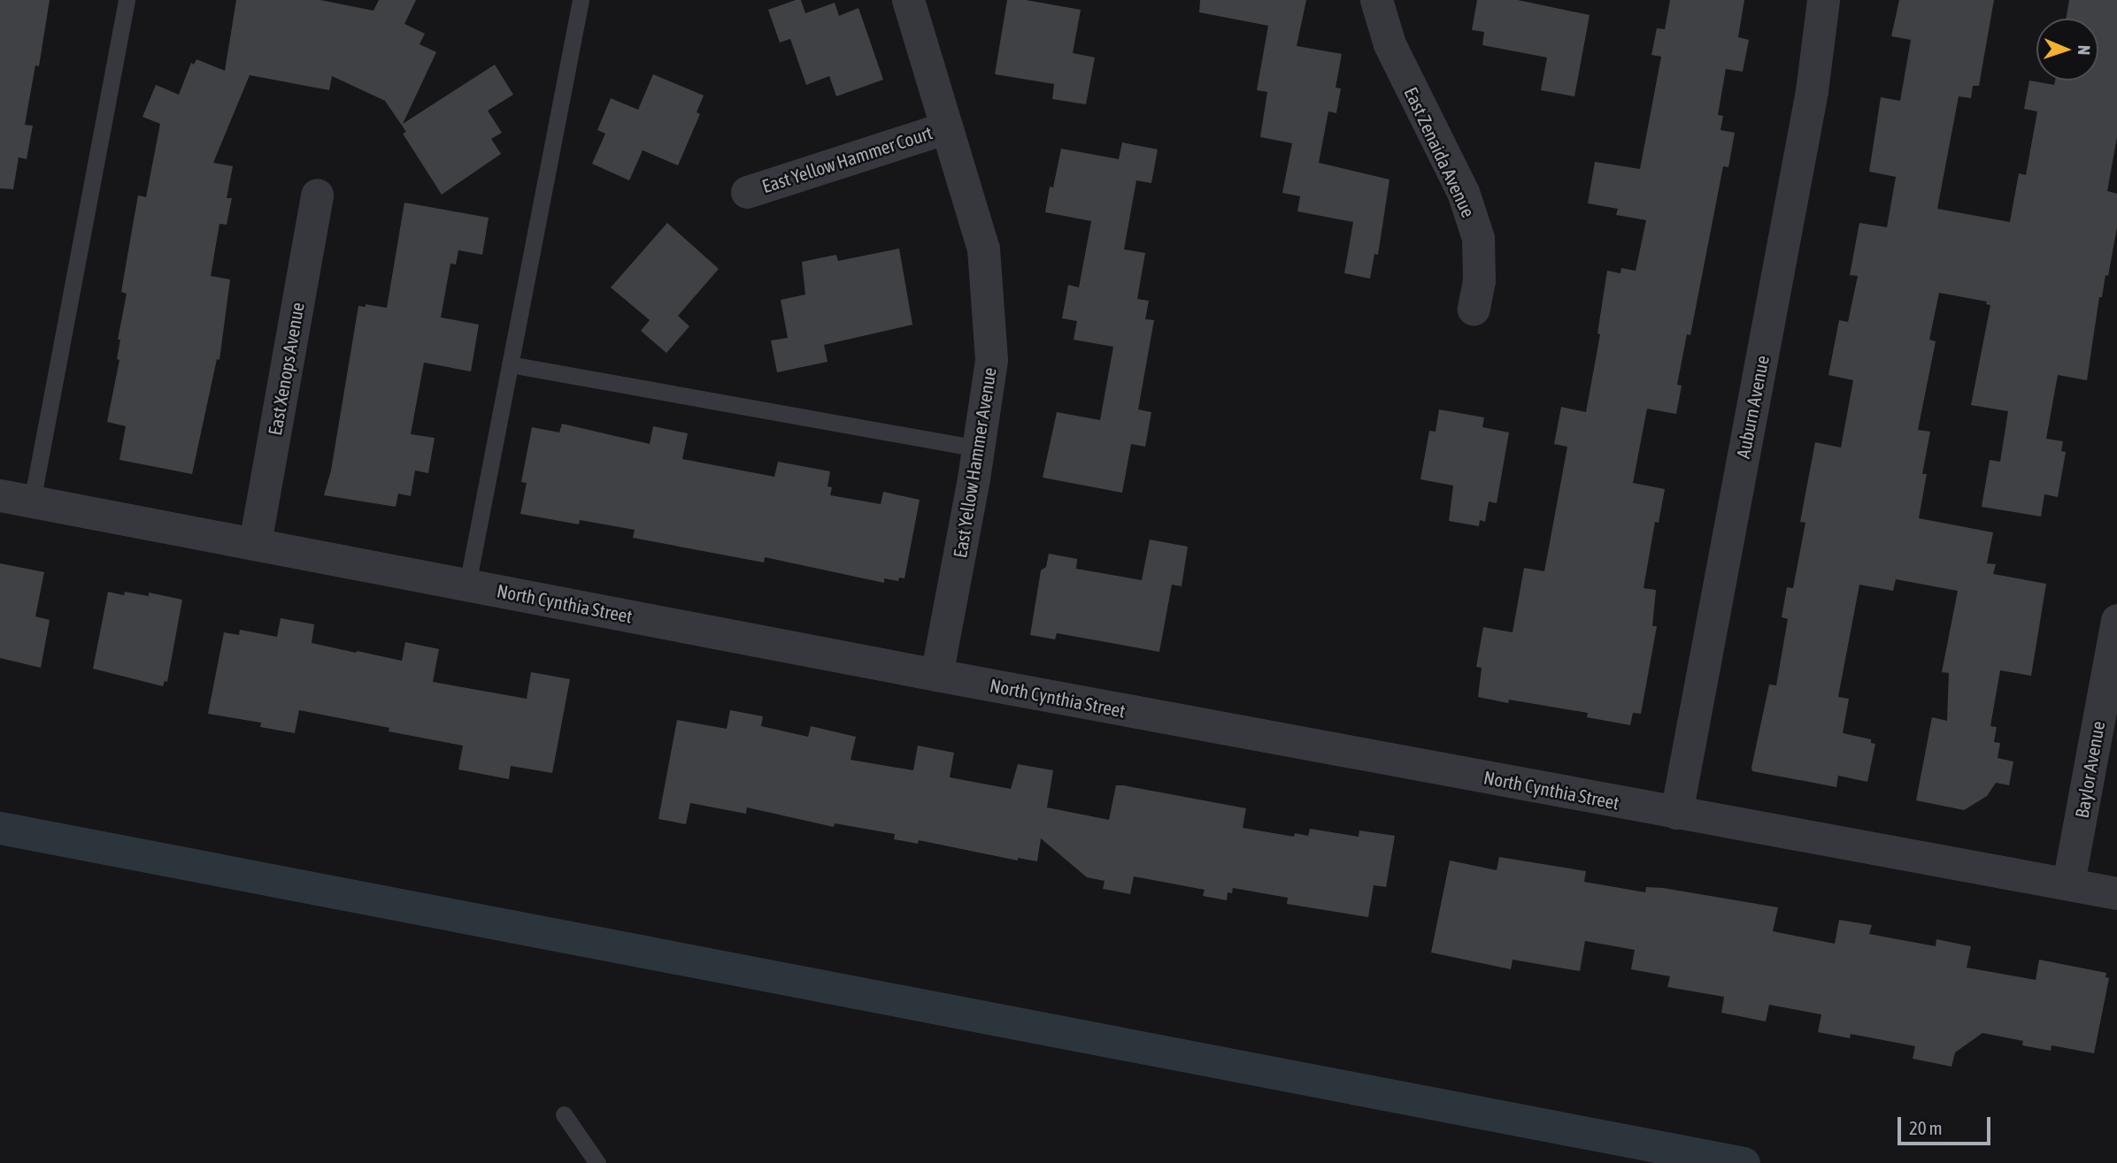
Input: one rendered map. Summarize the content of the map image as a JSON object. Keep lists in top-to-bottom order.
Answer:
{
  "streets": {
    "street": [
      "East Zenaida Avenue",
      "East Yellow Hammer Court",
      "East Xenops Avenue",
      "Auburn Avenue",
      "East Yellow Hammer Avenue",
      "North Cynthia Street",
      "Baylor Avenue"
    ]
  },
  "crossings": [
    ["East Yellow Hammer Court", "East Yellow Hammer Avenue"],
    ["East Xenops Avenue", "North Cynthia Street"],
    ["Auburn Avenue", "North Cynthia Street"],
    ["East Yellow Hammer Avenue", "North Cynthia Street"],
    ["North Cynthia Street", "Baylor Avenue"]
  ],
  "scale_bar": "20 m",
  "north": "right"
}
